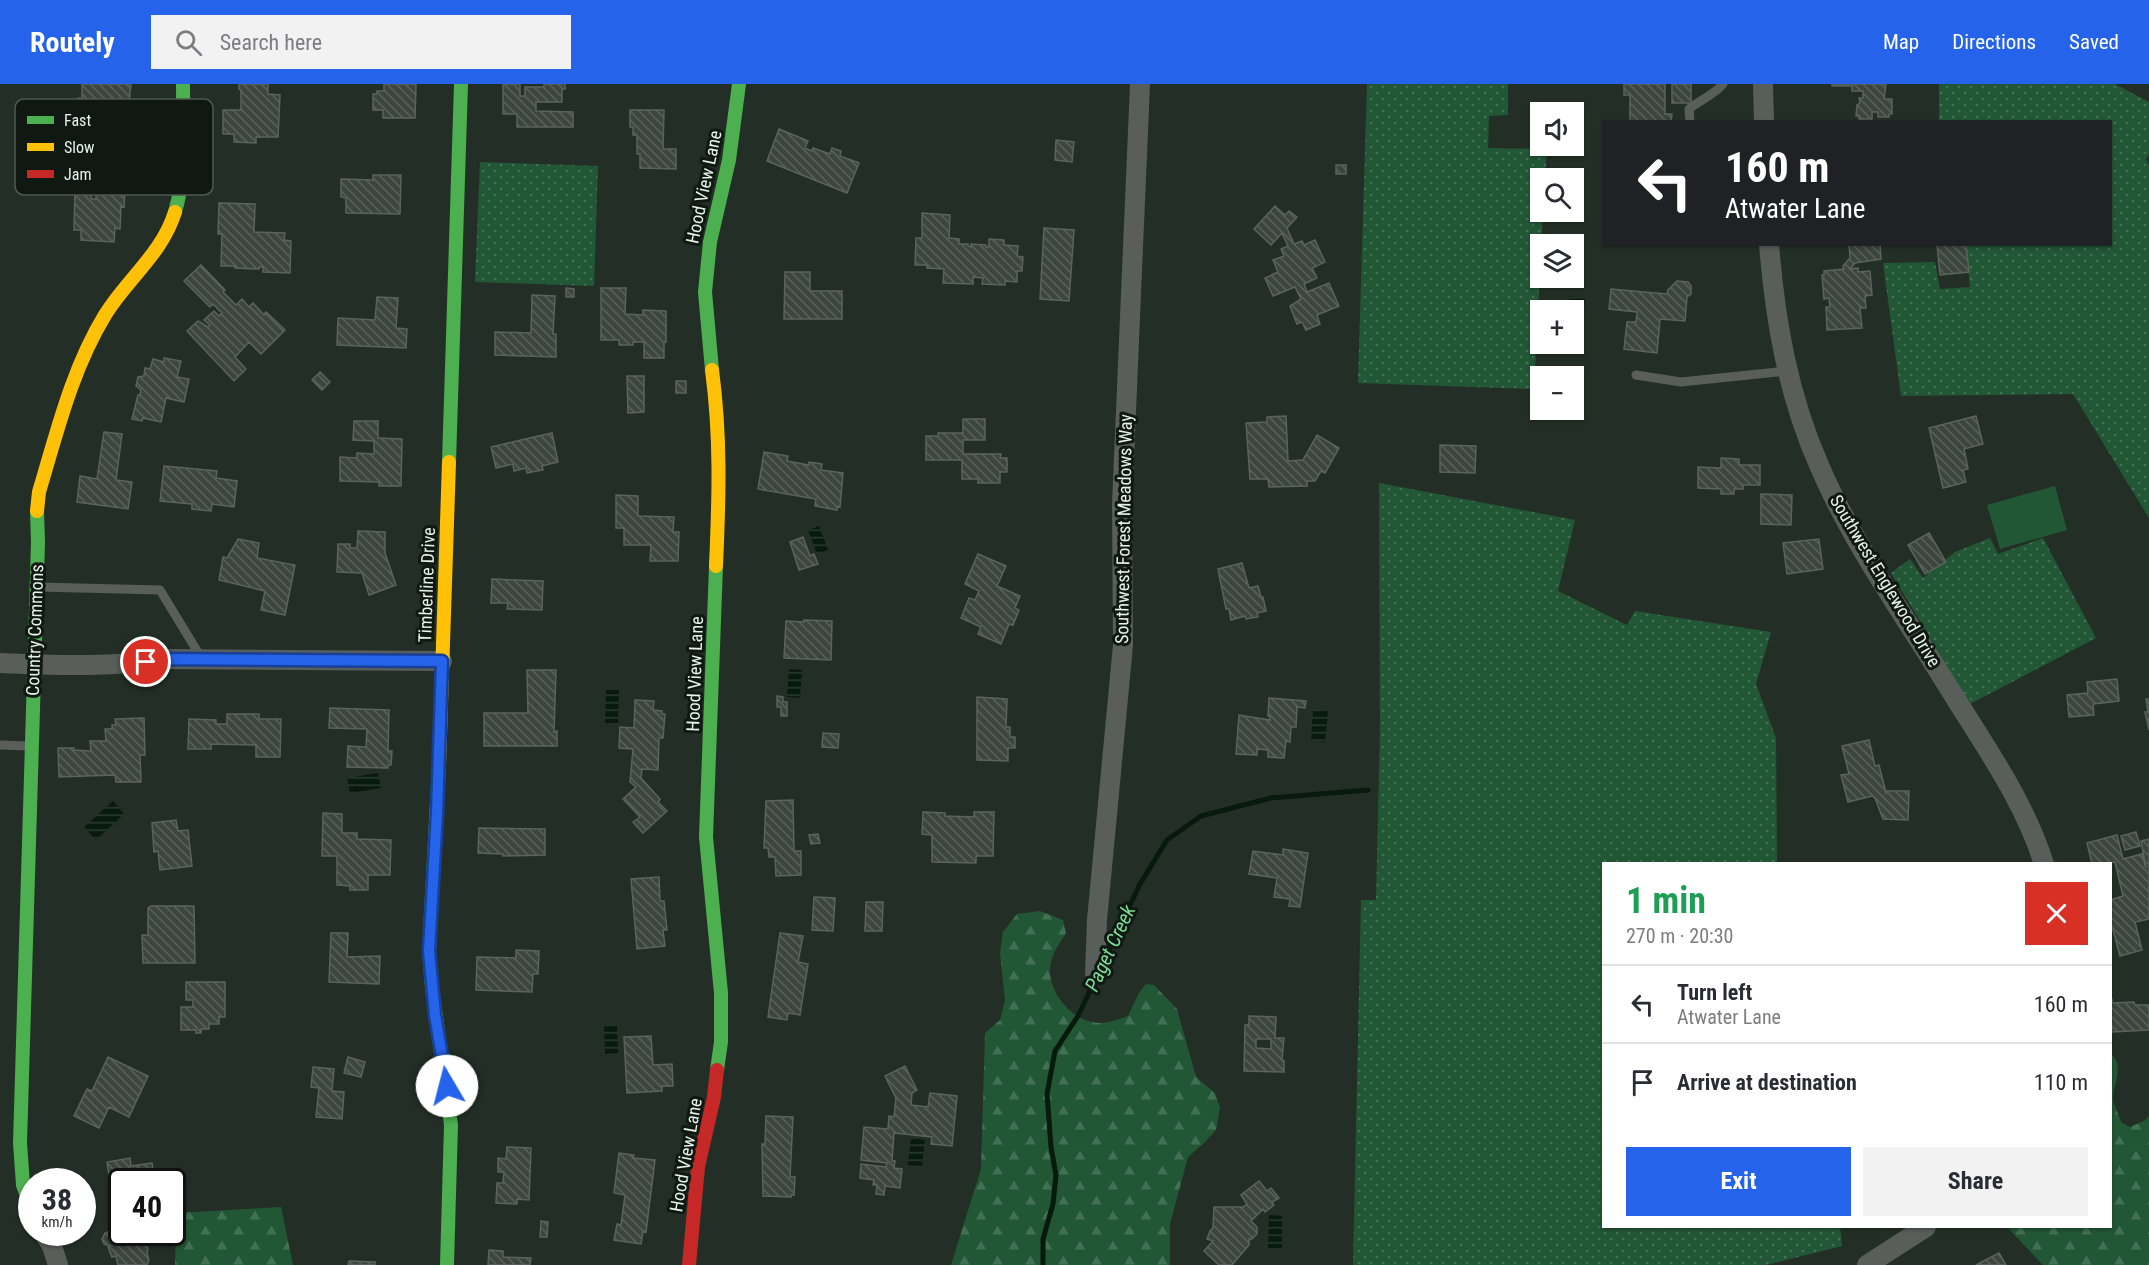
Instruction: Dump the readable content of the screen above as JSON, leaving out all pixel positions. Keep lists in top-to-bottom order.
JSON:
{
  "streets": {
    "street": [
      "Hood View Lane",
      "Southwest Forest Meadows Way",
      "Southwest Englewood Drive",
      "Timberline Drive",
      "Country Commons"
    ]
  },
  "water": ["Paget Creek"],
  "legend": ["Fast", "Slow", "Jam"],
  "page": {
    "header": "Routely",
    "search": "Search here",
    "nav": ["Map", "Directions", "Saved"],
    "map_buttons": ["+", "−"],
    "turn": ["160 m", "Atwater Lane"],
    "heading": ["1 min", "270 m · 20:30"],
    "list": [
      {
        "name": "Turn left",
        "note": "Atwater Lane",
        "value": "160 m"
      },
      {
        "name": "Arrive at destination",
        "value": "110 m"
      }
    ],
    "buttons": ["Exit", "Share"],
    "speed": "38 km/h",
    "limit": "40"
  }
}
